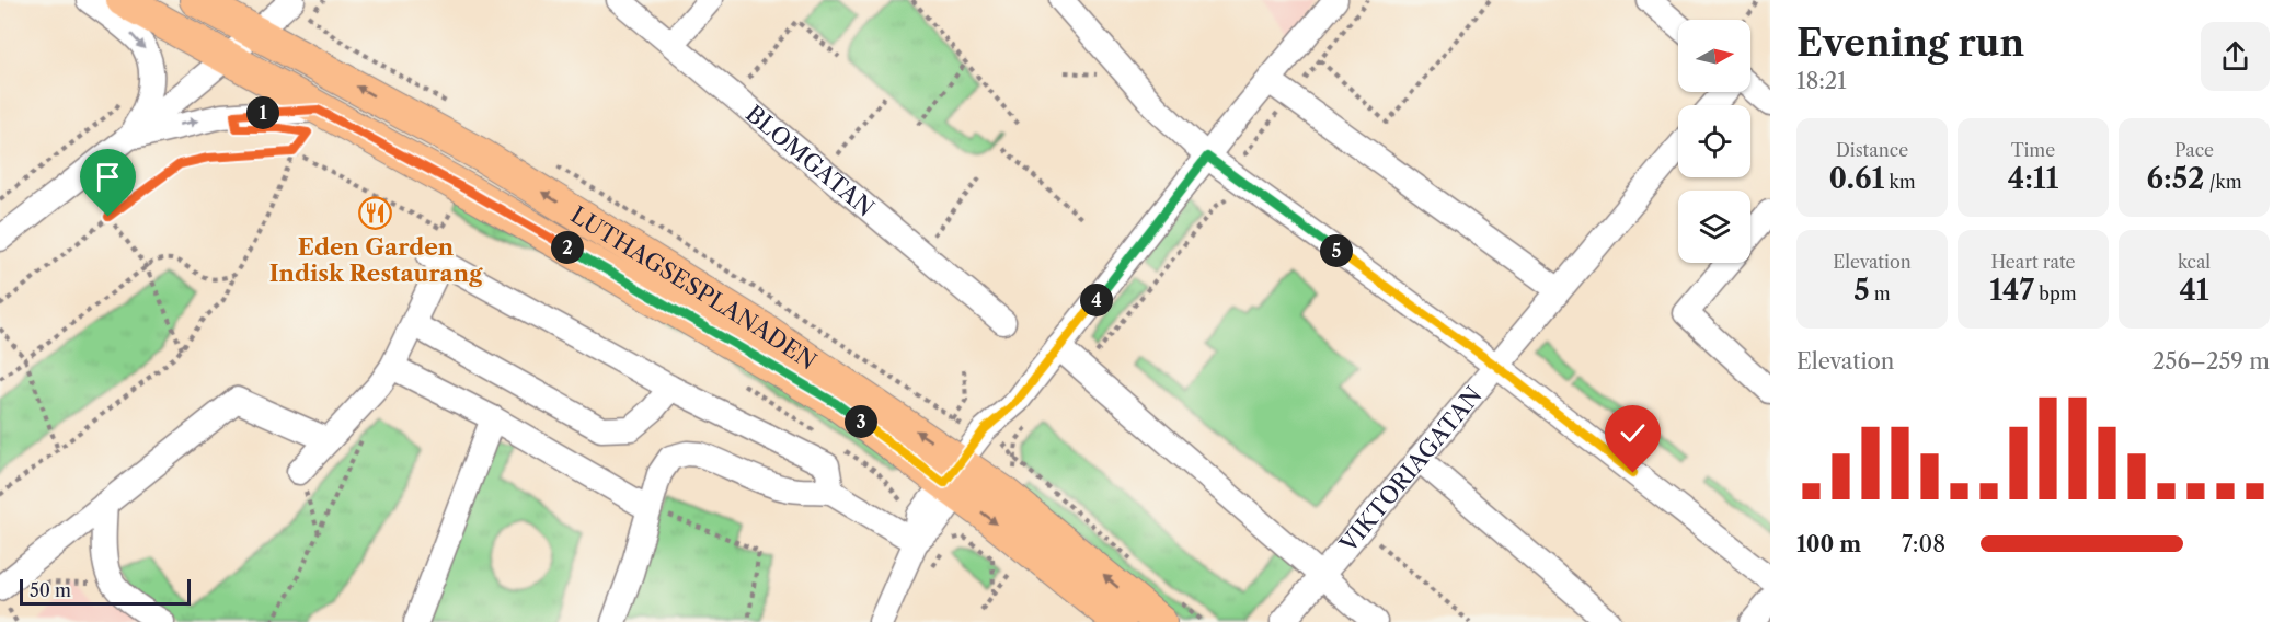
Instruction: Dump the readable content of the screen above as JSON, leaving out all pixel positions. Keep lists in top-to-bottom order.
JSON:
{
  "streets": {
    "main road": ["LUTHAGSESPLANADEN"],
    "street": ["BLOMGATAN", "VIKTORIAGATAN"]
  },
  "places": {
    "restaurant": ["Eden Garden Indisk Restaurang"]
  },
  "scale_bar": "50 m",
  "north": "right",
  "page": {
    "heading": ["Evening run", "18:21"],
    "pins": [
      "1",
      "2",
      "5",
      "4",
      "3"
    ],
    "stats": [
      ["Distance", "0.61 km"],
      ["Time", "4:11"],
      ["Pace", "6:52 /km"],
      ["Elevation", "5 m"],
      ["Heart rate", "147 bpm"],
      ["kcal", "41"]
    ],
    "chart": ["Elevation", "256–259 m"],
    "list": [
      {
        "name": "100 m",
        "note": "7:08"
      }
    ],
    "scale": "50 m"
  }
}
